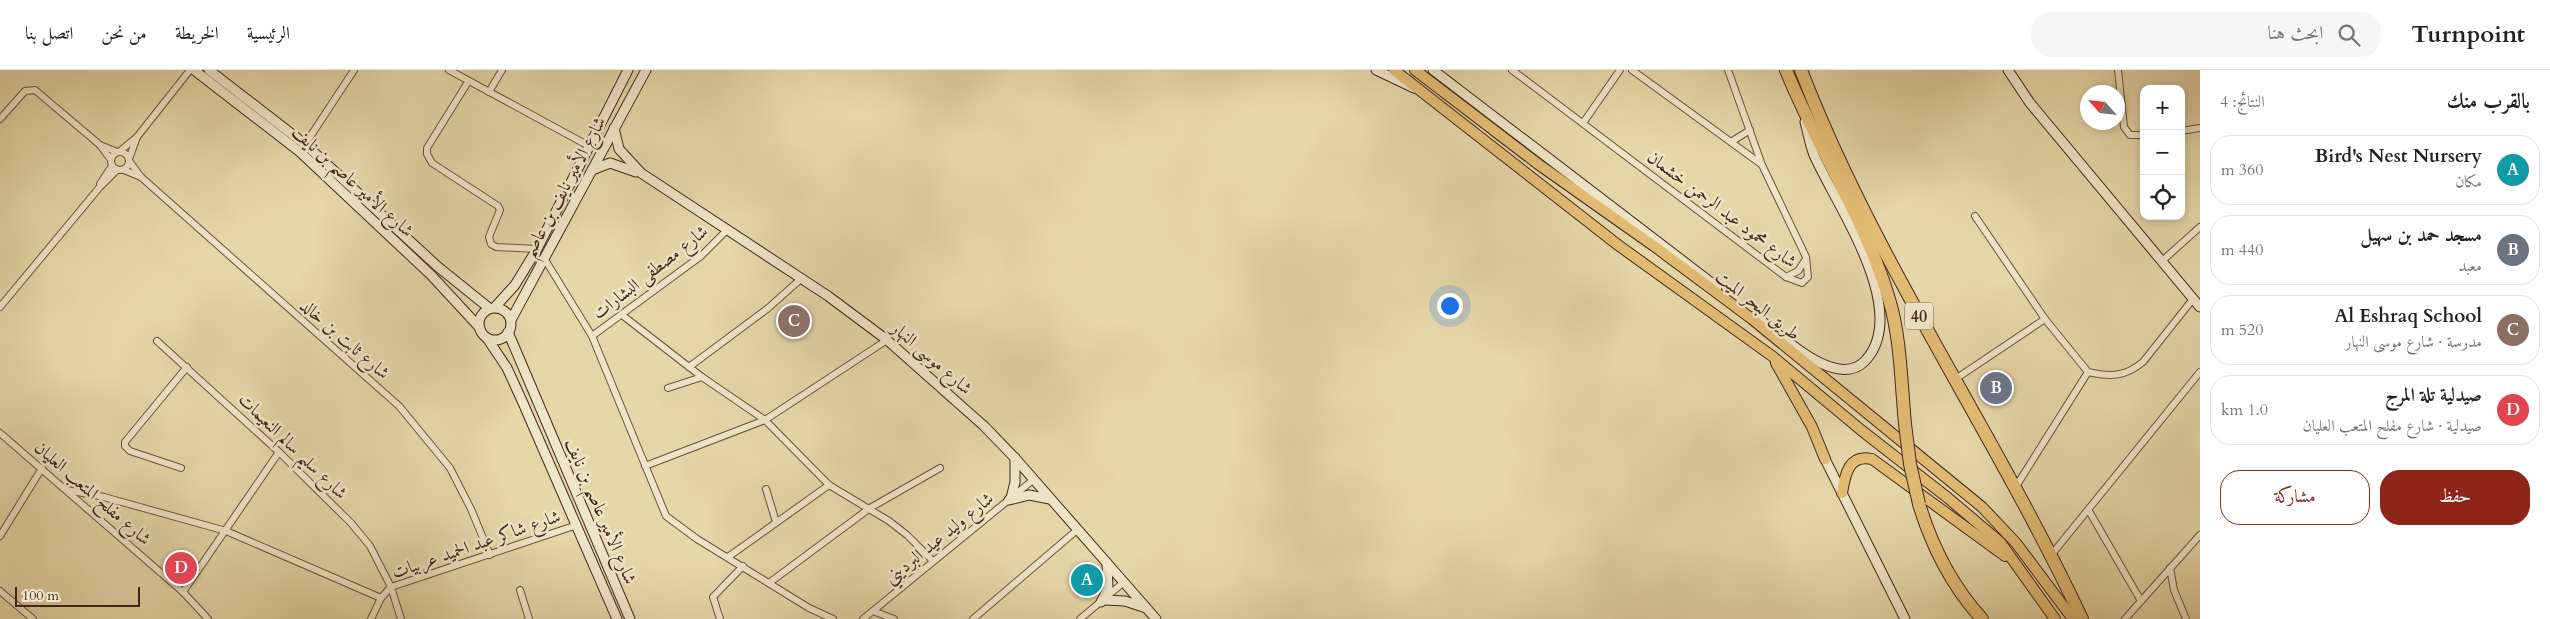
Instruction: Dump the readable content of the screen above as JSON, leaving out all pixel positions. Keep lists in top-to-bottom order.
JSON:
{
  "streets": {
    "highway": ["40"],
    "main road": ["طريق البحر الميت"],
    "street": [
      "شارع الأمير عاصم بن نايف",
      "شارع الأمير نايف بن عاصم",
      "شارع محمود عبد الرحمن خشمان",
      "شارع مصطفى البشارات",
      "شارع ثابت بن خالد",
      "شارع موسى النهار",
      "شارع سليم سالم النعيمات",
      "شارع مفلح المتعب العليان",
      "شارع وليد عيد البرديني",
      "شارع شاكر عبد الحميد عربيات"
    ]
  },
  "crossings": [
    ["شارع الأمير عاصم بن نايف", "شارع الأمير نايف بن عاصم"],
    ["شارع الأمير عاصم بن نايف", "شارع شاكر عبد الحميد عربيات"],
    ["شارع الأمير نايف بن عاصم", "شارع موسى النهار"],
    ["شارع مصطفى البشارات", "شارع موسى النهار"],
    ["شارع ثابت بن خالد", "شارع شاكر عبد الحميد عربيات"],
    ["شارع موسى النهار", "شارع وليد عيد البرديني"],
    ["شارع سليم سالم النعيمات", "شارع شاكر عبد الحميد عربيات"]
  ],
  "scale_bar": "100 m",
  "north": "top left",
  "page": {
    "header": "Turnpoint",
    "search": "ابحث هنا",
    "nav": [
      "الرئيسية",
      "الخريطة",
      "من نحن",
      "اتصل بنا"
    ],
    "heading": ["بالقرب منك", "النتائج: 4"],
    "map_buttons": ["+", "−"],
    "list": [
      {
        "mark": "A",
        "name": "Bird's Nest Nursery",
        "note": "مكان",
        "value": "360 m"
      },
      {
        "mark": "B",
        "name": "مسجد حمد بن سهيل",
        "note": "معبد",
        "value": "440 m"
      },
      {
        "mark": "C",
        "name": "Al Eshraq School",
        "note": "مدرسة · شارع موسى النهار",
        "value": "520 m"
      },
      {
        "mark": "D",
        "name": "صيدلية تلة المرج",
        "note": "صيدلية · شارع مفلح المتعب العليان",
        "value": "1.0 km"
      }
    ],
    "pins": [
      "C",
      "B",
      "D",
      "A"
    ],
    "buttons": ["حفظ", "مشاركة"],
    "scale": "100 m"
  }
}
